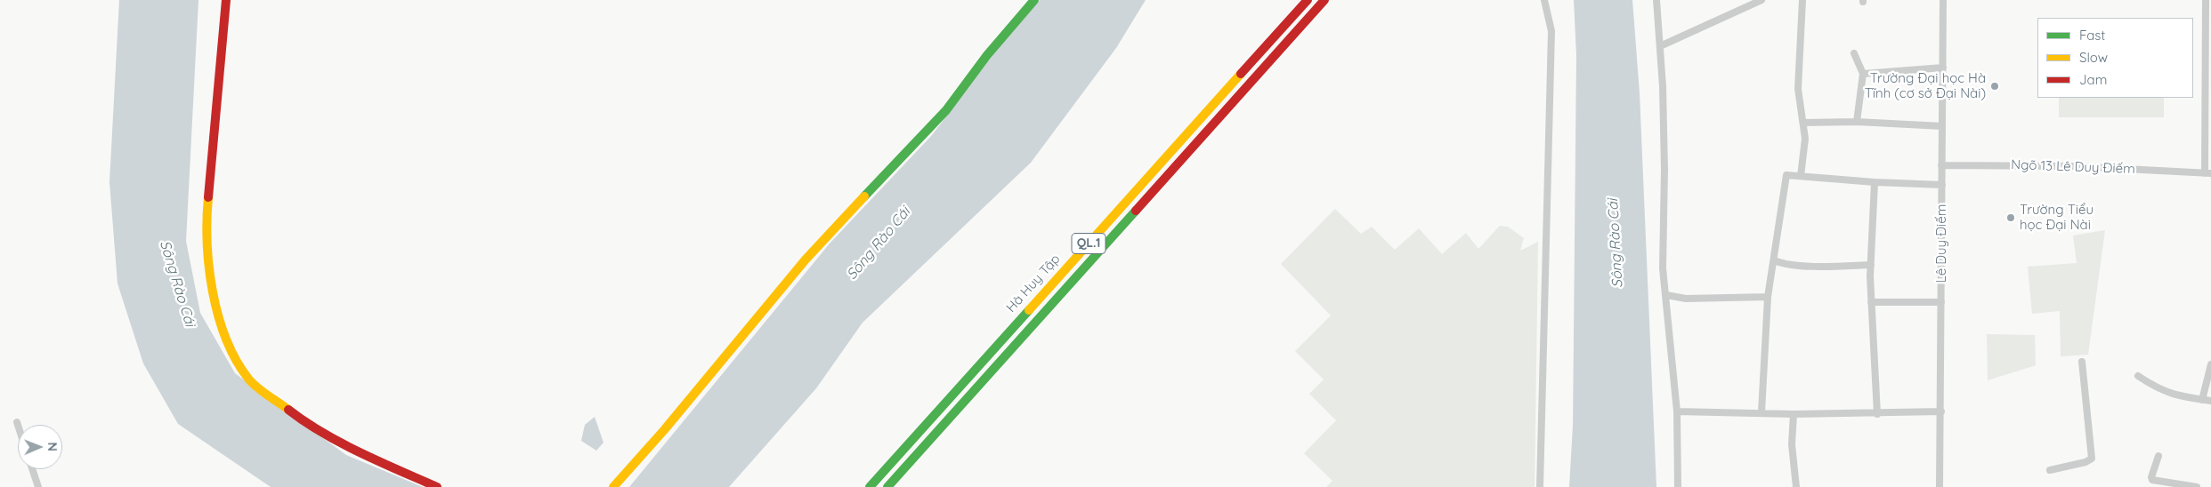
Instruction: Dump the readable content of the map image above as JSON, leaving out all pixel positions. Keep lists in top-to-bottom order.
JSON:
{
  "streets": {
    "main road": ["QL.1", "Hà Huy Tập"],
    "street": ["Ngõ 13 Lê Duy Điếm", "Lê Duy Điếm"]
  },
  "crossings": [
    ["Ngõ 13 Lê Duy Điếm", "Lê Duy Điếm"]
  ],
  "water": ["Sông Rào Cái"],
  "places": ["Trường Đại học Hà Tĩnh (cơ sở Đại Nài)", "Trường Tiểu học Đại Nài"],
  "legend": ["Fast", "Slow", "Jam"],
  "north": "right"
}
